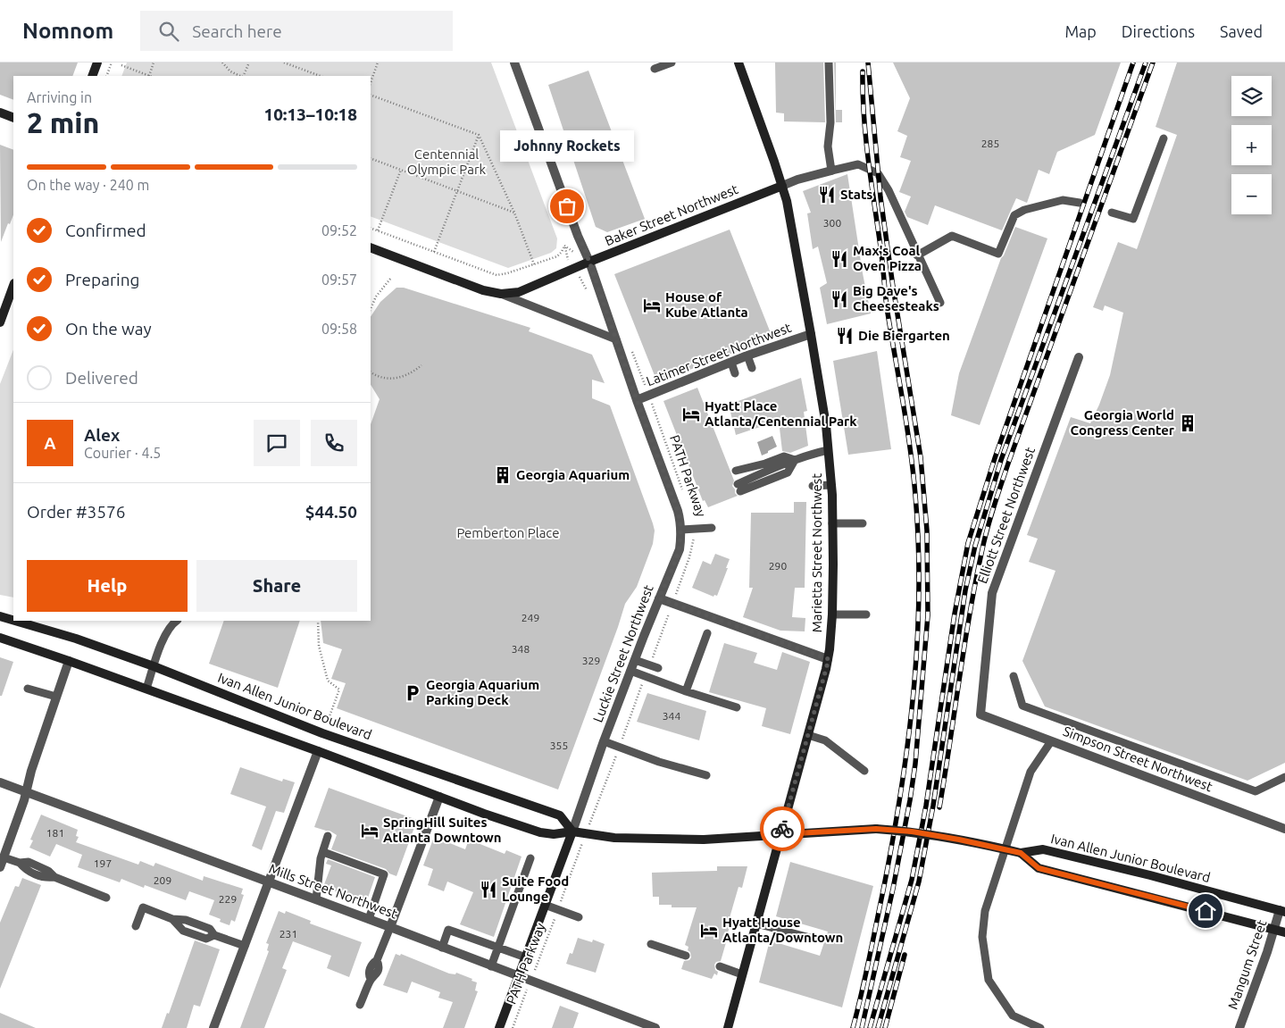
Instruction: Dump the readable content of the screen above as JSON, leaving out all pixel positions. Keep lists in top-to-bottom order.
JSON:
{
  "streets": {
    "main road": [
      "Baker Street Northwest",
      "Marietta Street Northwest",
      "Luckie Street Northwest",
      "Ivan Allen Junior Boulevard"
    ],
    "street": [
      "Latimer Street Northwest",
      "Elliott Street Northwest",
      "Simpson Street Northwest",
      "Mills Street Northwest",
      "Mangum Street"
    ],
    "path": ["PATH Parkway"]
  },
  "crossings": [
    ["Baker Street Northwest", "Marietta Street Northwest"],
    ["Baker Street Northwest", "Luckie Street Northwest"],
    ["Latimer Street Northwest", "PATH Parkway"],
    ["Latimer Street Northwest", "Marietta Street Northwest"],
    ["Latimer Street Northwest", "Luckie Street Northwest"],
    ["PATH Parkway", "Mills Street Northwest"],
    ["Elliott Street Northwest", "Simpson Street Northwest"],
    ["Marietta Street Northwest", "Ivan Allen Junior Boulevard"],
    ["Luckie Street Northwest", "Ivan Allen Junior Boulevard"],
    ["Luckie Street Northwest", "Mills Street Northwest"],
    ["Ivan Allen Junior Boulevard", "Mangum Street"]
  ],
  "parks": ["Centennial Olympic Park", "Pemberton Place"],
  "places": {
    "restaurant": [
      "Stats",
      "Max's Coal Oven Pizza",
      "Big Dave's Cheesesteaks",
      "Die Biergarten",
      "Suite Food Lounge"
    ],
    "other": ["Johnny Rockets"],
    "hotel": [
      "House of Kube Atlanta",
      "Hyatt Place Atlanta/Centennial Park",
      "SpringHill Suites Atlanta Downtown",
      "Hyatt House Atlanta/Downtown"
    ],
    "building": ["Georgia World Congress Center", "Georgia Aquarium"],
    "parking": ["Georgia Aquarium Parking Deck"]
  },
  "house_numbers": [
    "285",
    "300",
    "290",
    "249",
    "348",
    "329",
    "344",
    "355",
    "181",
    "197",
    "209",
    "229",
    "231"
  ],
  "page": {
    "header": "Nomnom",
    "search": "Search here",
    "nav": ["Map", "Directions", "Saved"],
    "map_buttons": ["+", "−"],
    "heading": ["2 min", "Arriving in", "10:13–10:18"],
    "panel": [
      "Alex",
      "Courier · 4.5",
      "Order #3576",
      "$44.50"
    ],
    "bubble": "Johnny Rockets",
    "bar": "On the way · 240 m",
    "list": [
      ["Confirmed", "09:52"],
      ["Preparing", "09:57"],
      ["On the way", "09:58"],
      "Delivered"
    ],
    "round": "A",
    "buttons": ["Help", "Share"]
  }
}
